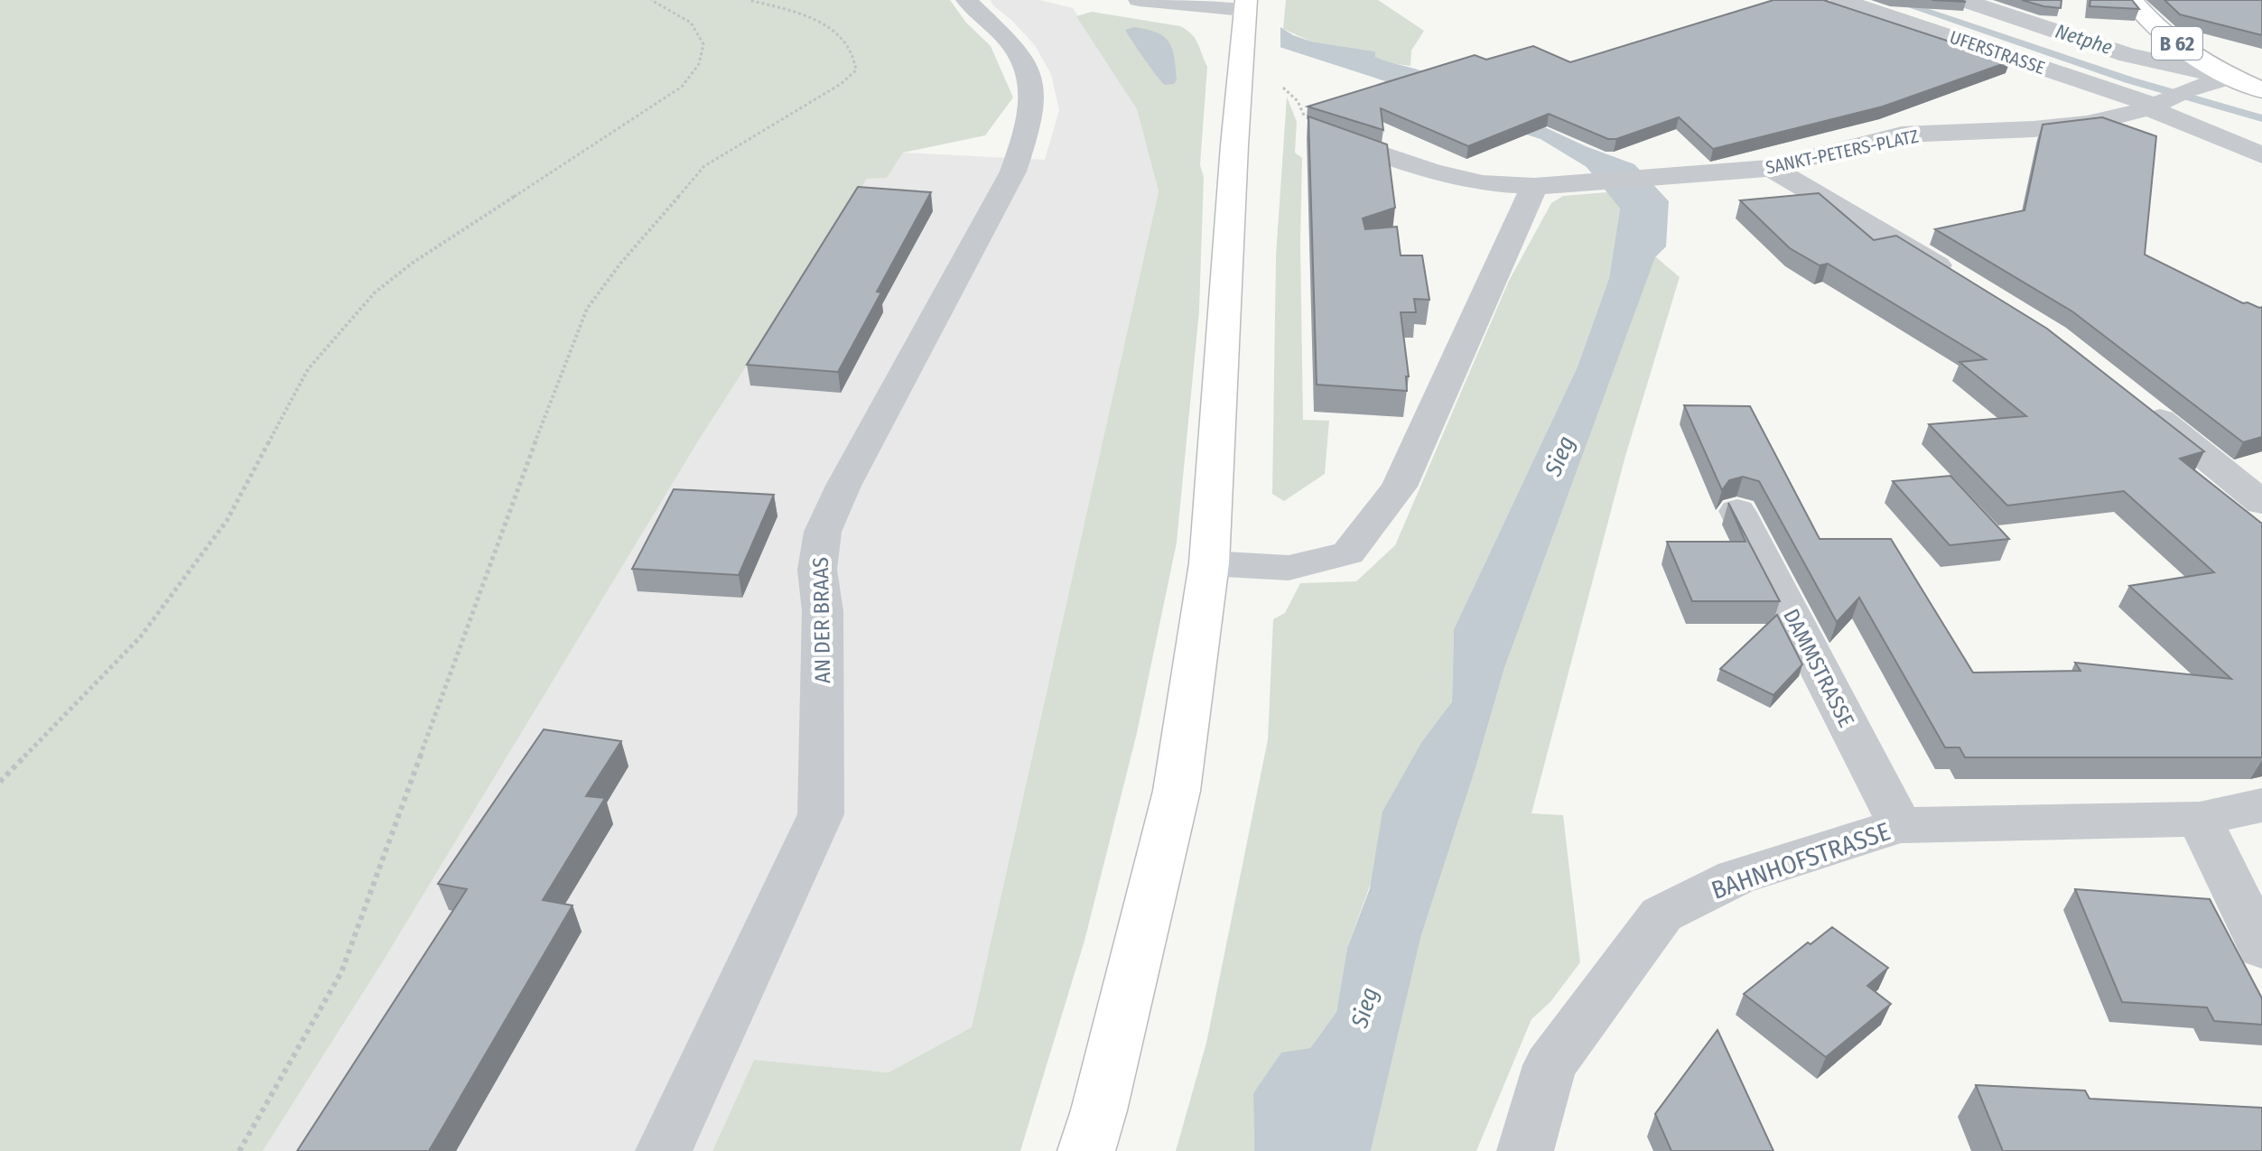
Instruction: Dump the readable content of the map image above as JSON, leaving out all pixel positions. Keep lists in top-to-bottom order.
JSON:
{
  "streets": {
    "main road": ["B 62"],
    "street": [
      "UFERSTRASSE",
      "SANKT-PETERS-PLATZ",
      "AN DER BRAAS",
      "DAMMSTRASSE",
      "BAHNHOFSTRASSE"
    ]
  },
  "crossings": [
    ["B 62", "SANKT-PETERS-PLATZ"],
    ["UFERSTRASSE", "SANKT-PETERS-PLATZ"],
    ["DAMMSTRASSE", "BAHNHOFSTRASSE"]
  ],
  "water": ["Netphe", "Sieg"]
}
